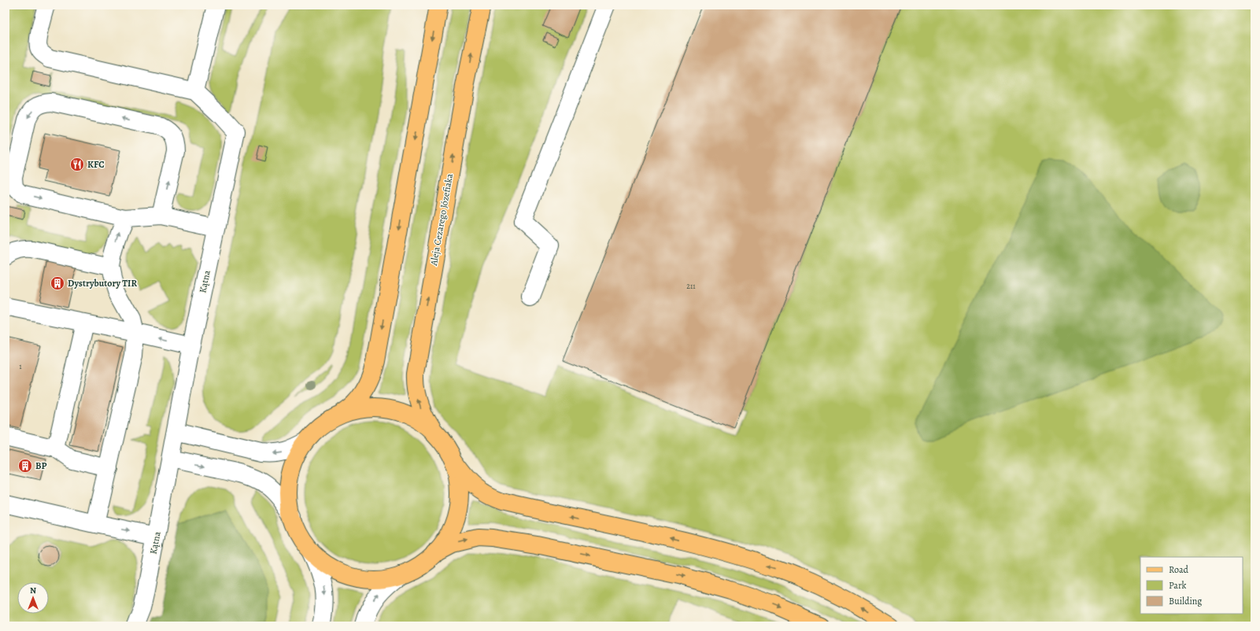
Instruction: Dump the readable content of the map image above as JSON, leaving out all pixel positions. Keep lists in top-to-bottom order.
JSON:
{
  "streets": {
    "main road": ["Aleja Cezarego Józefiaka"],
    "street": ["Kątna"]
  },
  "places": {
    "restaurant": ["KFC"],
    "building": ["Dystrybutory TIR", "BP"]
  },
  "house_numbers": ["211", "1"],
  "legend": ["Road", "Park", "Building"],
  "north": "top"
}
